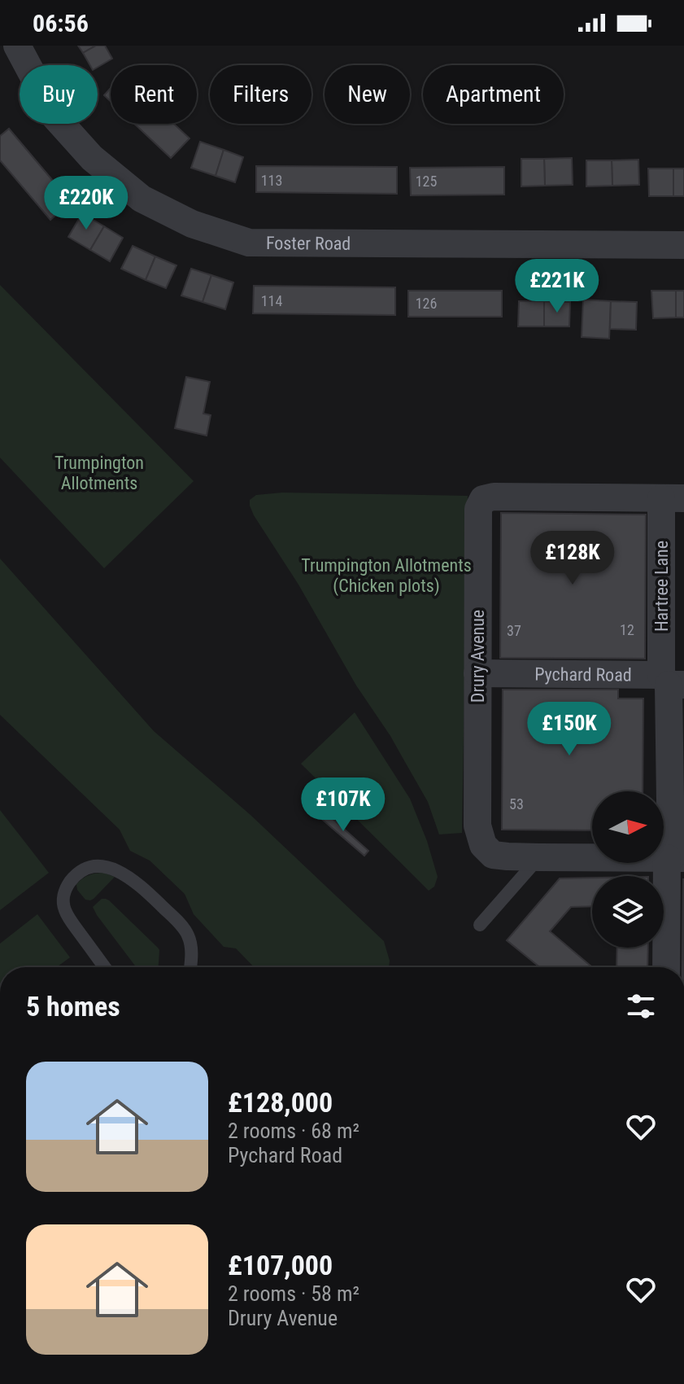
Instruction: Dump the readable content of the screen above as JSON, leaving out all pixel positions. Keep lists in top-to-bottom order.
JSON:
{
  "streets": {
    "street": [
      "Foster Road",
      "Hartree Lane",
      "Drury Avenue",
      "Pychard Road"
    ]
  },
  "crossings": [
    ["Hartree Lane", "Drury Avenue"],
    ["Hartree Lane", "Pychard Road"],
    ["Drury Avenue", "Pychard Road"]
  ],
  "parks": ["Trumpington Allotments", "Trumpington Allotments (Chicken plots)"],
  "house_numbers": [
    "113",
    "125",
    "114",
    "126",
    "12",
    "37",
    "53"
  ],
  "north": "right",
  "page": {
    "status": "06:56",
    "chip": [
      "Buy",
      "Rent",
      "Filters",
      "New",
      "Apartment"
    ],
    "price": [
      "£220K",
      "£221K",
      "£128K",
      "£150K",
      "£107K"
    ],
    "heading": "5 homes",
    "list": [
      {
        "name": "£128,000",
        "note": "2 rooms · 68 m² · Pychard Road"
      },
      {
        "name": "£107,000",
        "note": "2 rooms · 58 m² · Drury Avenue"
      }
    ]
  }
}
